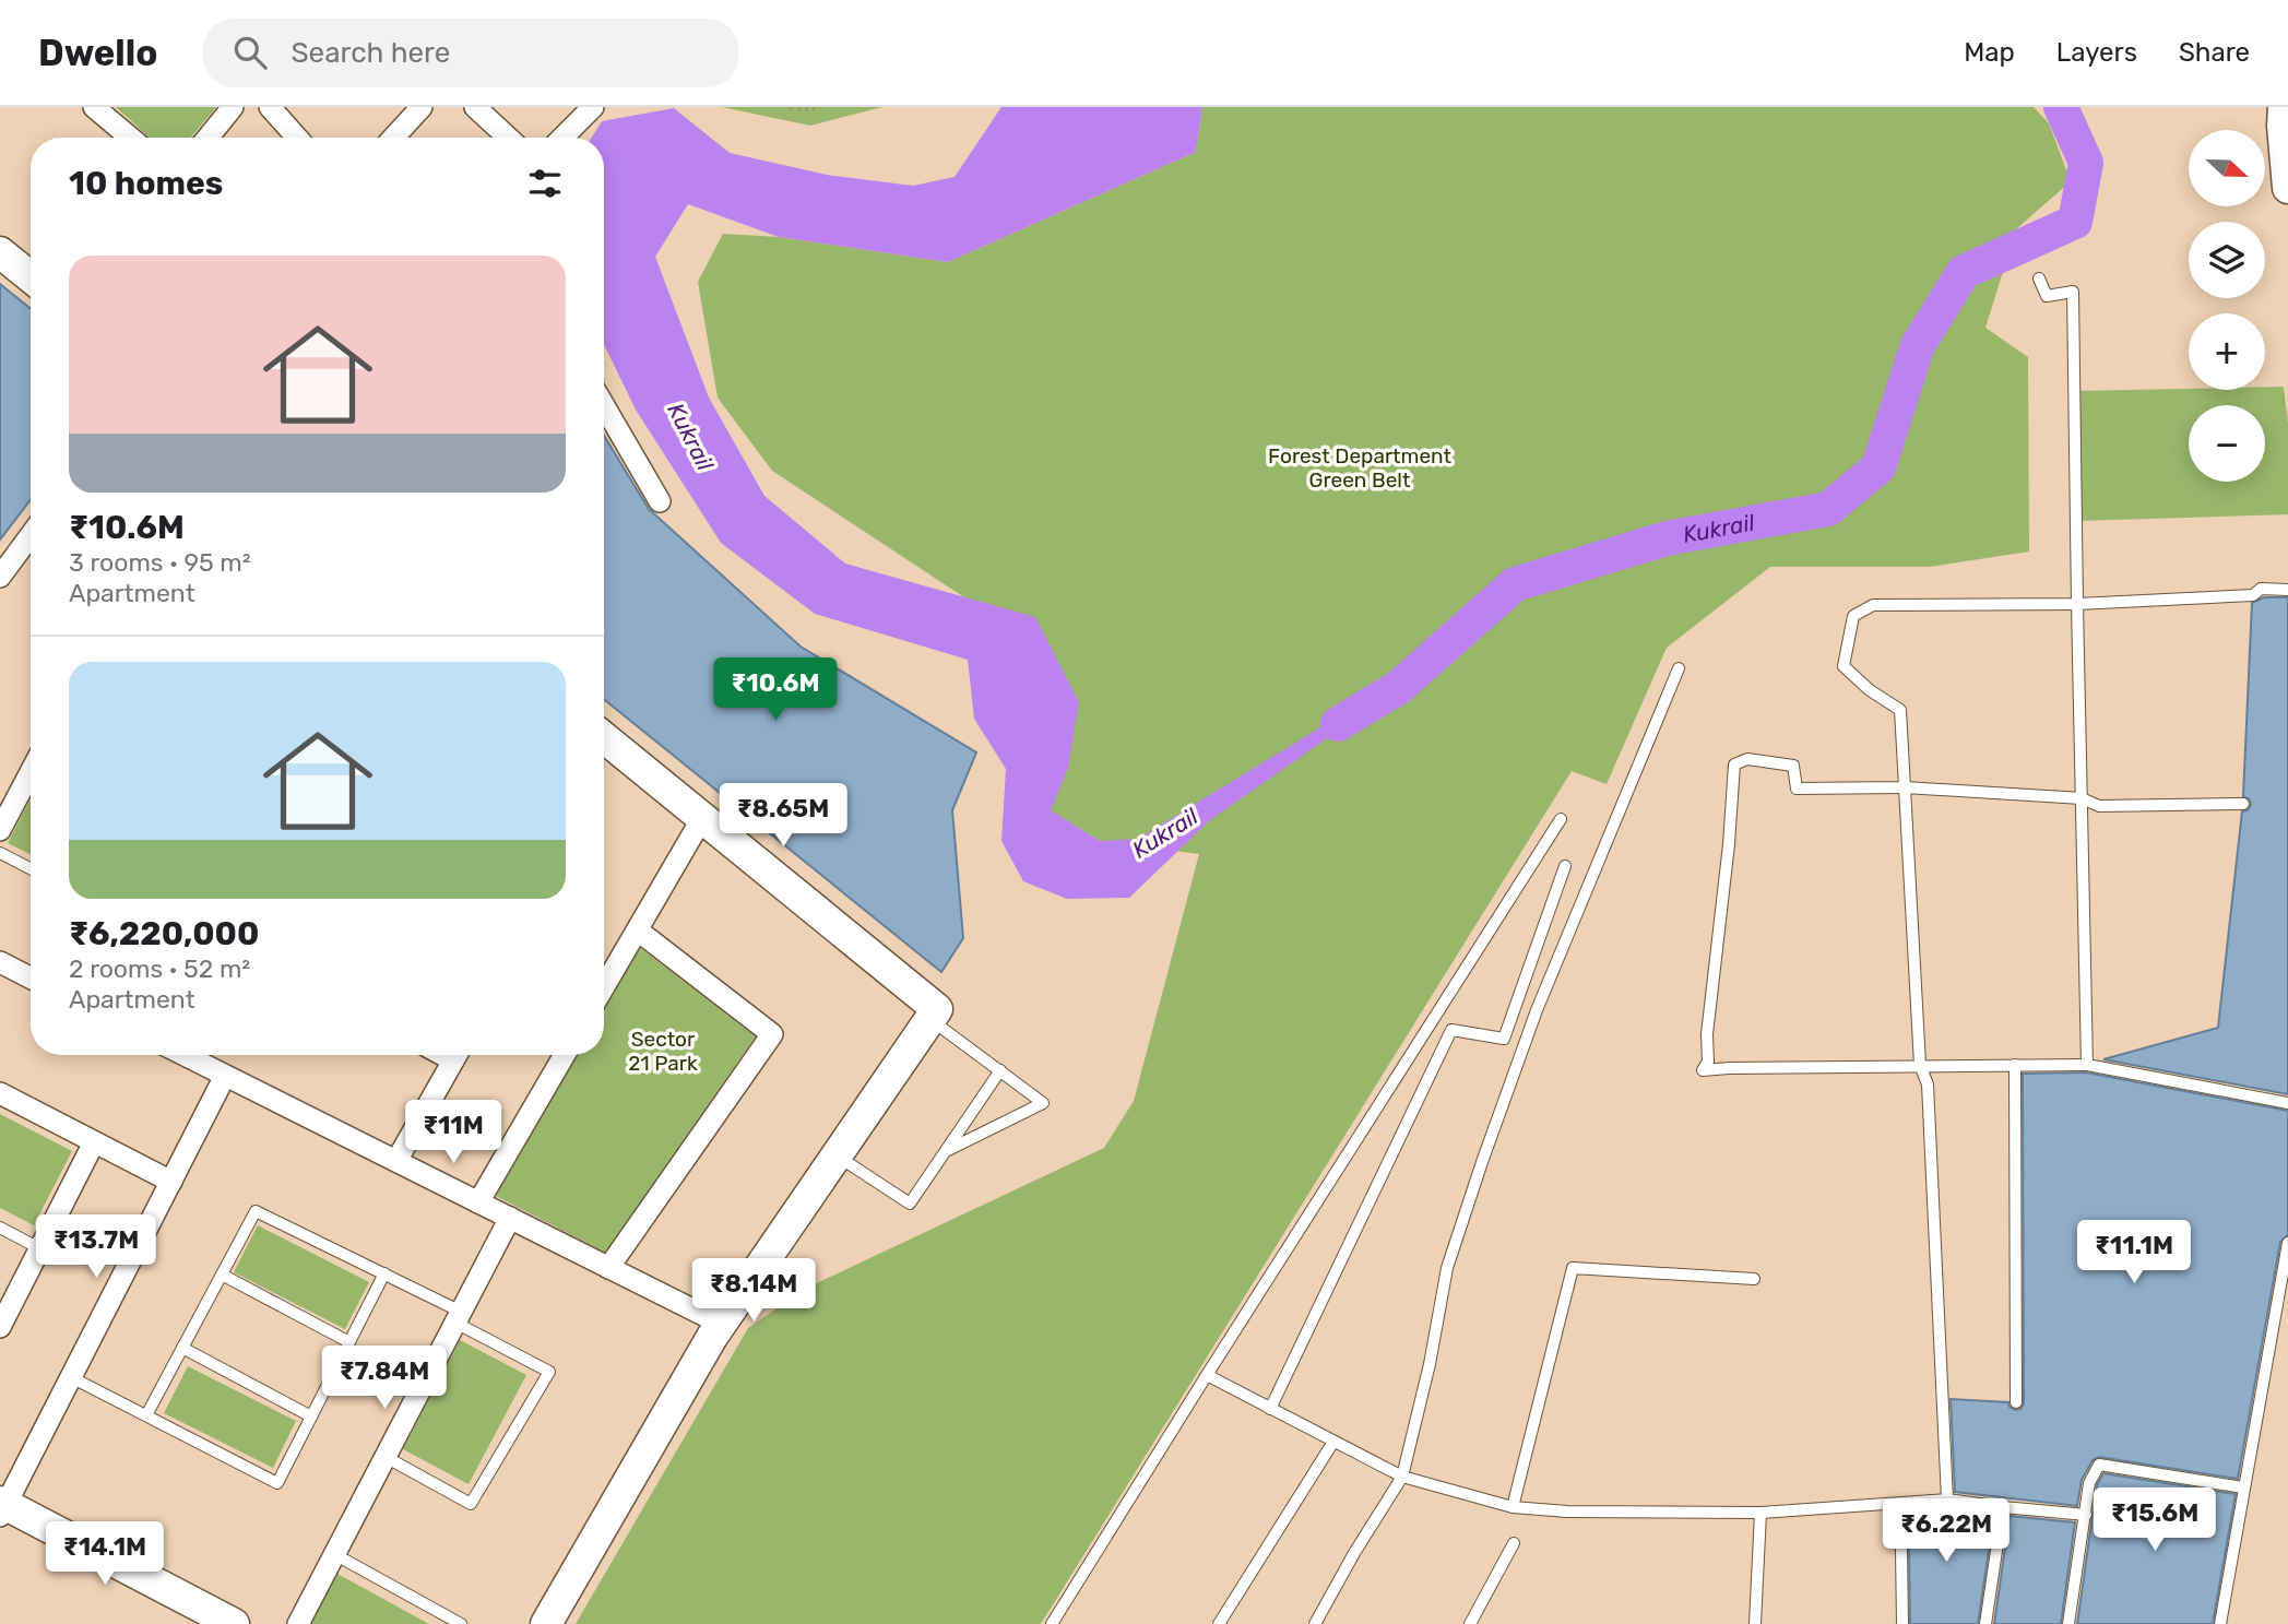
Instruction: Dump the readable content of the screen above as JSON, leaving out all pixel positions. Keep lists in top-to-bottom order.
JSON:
{
  "water": ["Kukrail"],
  "parks": ["Forest Department Green Belt", "Sector 21 Park"],
  "north": "right",
  "page": {
    "header": "Dwello",
    "search": "Search here",
    "nav": ["Map", "Layers", "Share"],
    "map_buttons": ["+", "−"],
    "heading": "10 homes",
    "list": [
      {
        "name": "₹10.6M",
        "note": "3 rooms · 95 m² · Apartment"
      },
      {
        "name": "₹6,220,000",
        "note": "2 rooms · 52 m² · Apartment"
      }
    ],
    "price": [
      "₹10.6M",
      "₹8.65M",
      "₹11M",
      "₹13.7M",
      "₹11.1M",
      "₹8.14M",
      "₹7.84M",
      "₹15.6M",
      "₹6.22M",
      "₹14.1M"
    ]
  }
}
